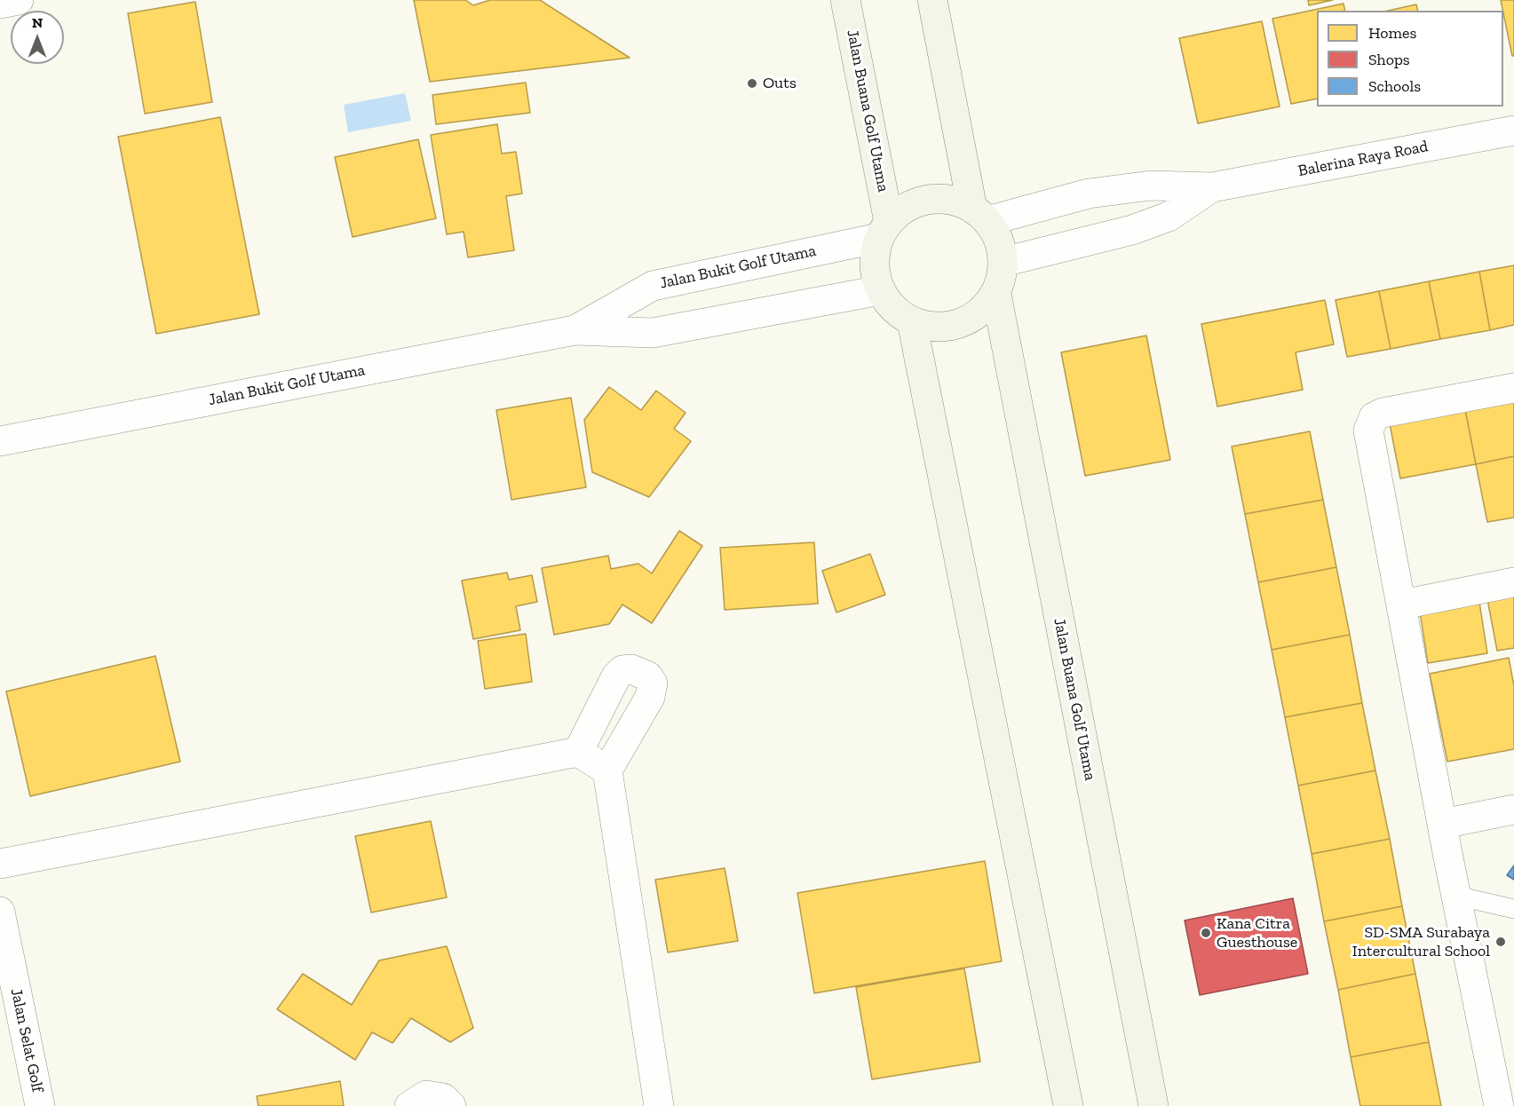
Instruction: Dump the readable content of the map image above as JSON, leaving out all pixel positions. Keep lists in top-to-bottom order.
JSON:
{
  "streets": {
    "main road": ["Jalan Buana Golf Utama"],
    "street": ["Balerina Raya Road", "Jalan Bukit Golf Utama", "Jalan Selat Golf"]
  },
  "crossings": [
    ["Jalan Buana Golf Utama", "Balerina Raya Road"],
    ["Jalan Buana Golf Utama", "Jalan Bukit Golf Utama"],
    ["Balerina Raya Road", "Jalan Bukit Golf Utama"]
  ],
  "places": ["Outs", "Kana Citra Guesthouse", "SD-SMA Surabaya Intercultural School"],
  "legend": ["Homes", "Shops", "Schools"],
  "north": "top"
}
